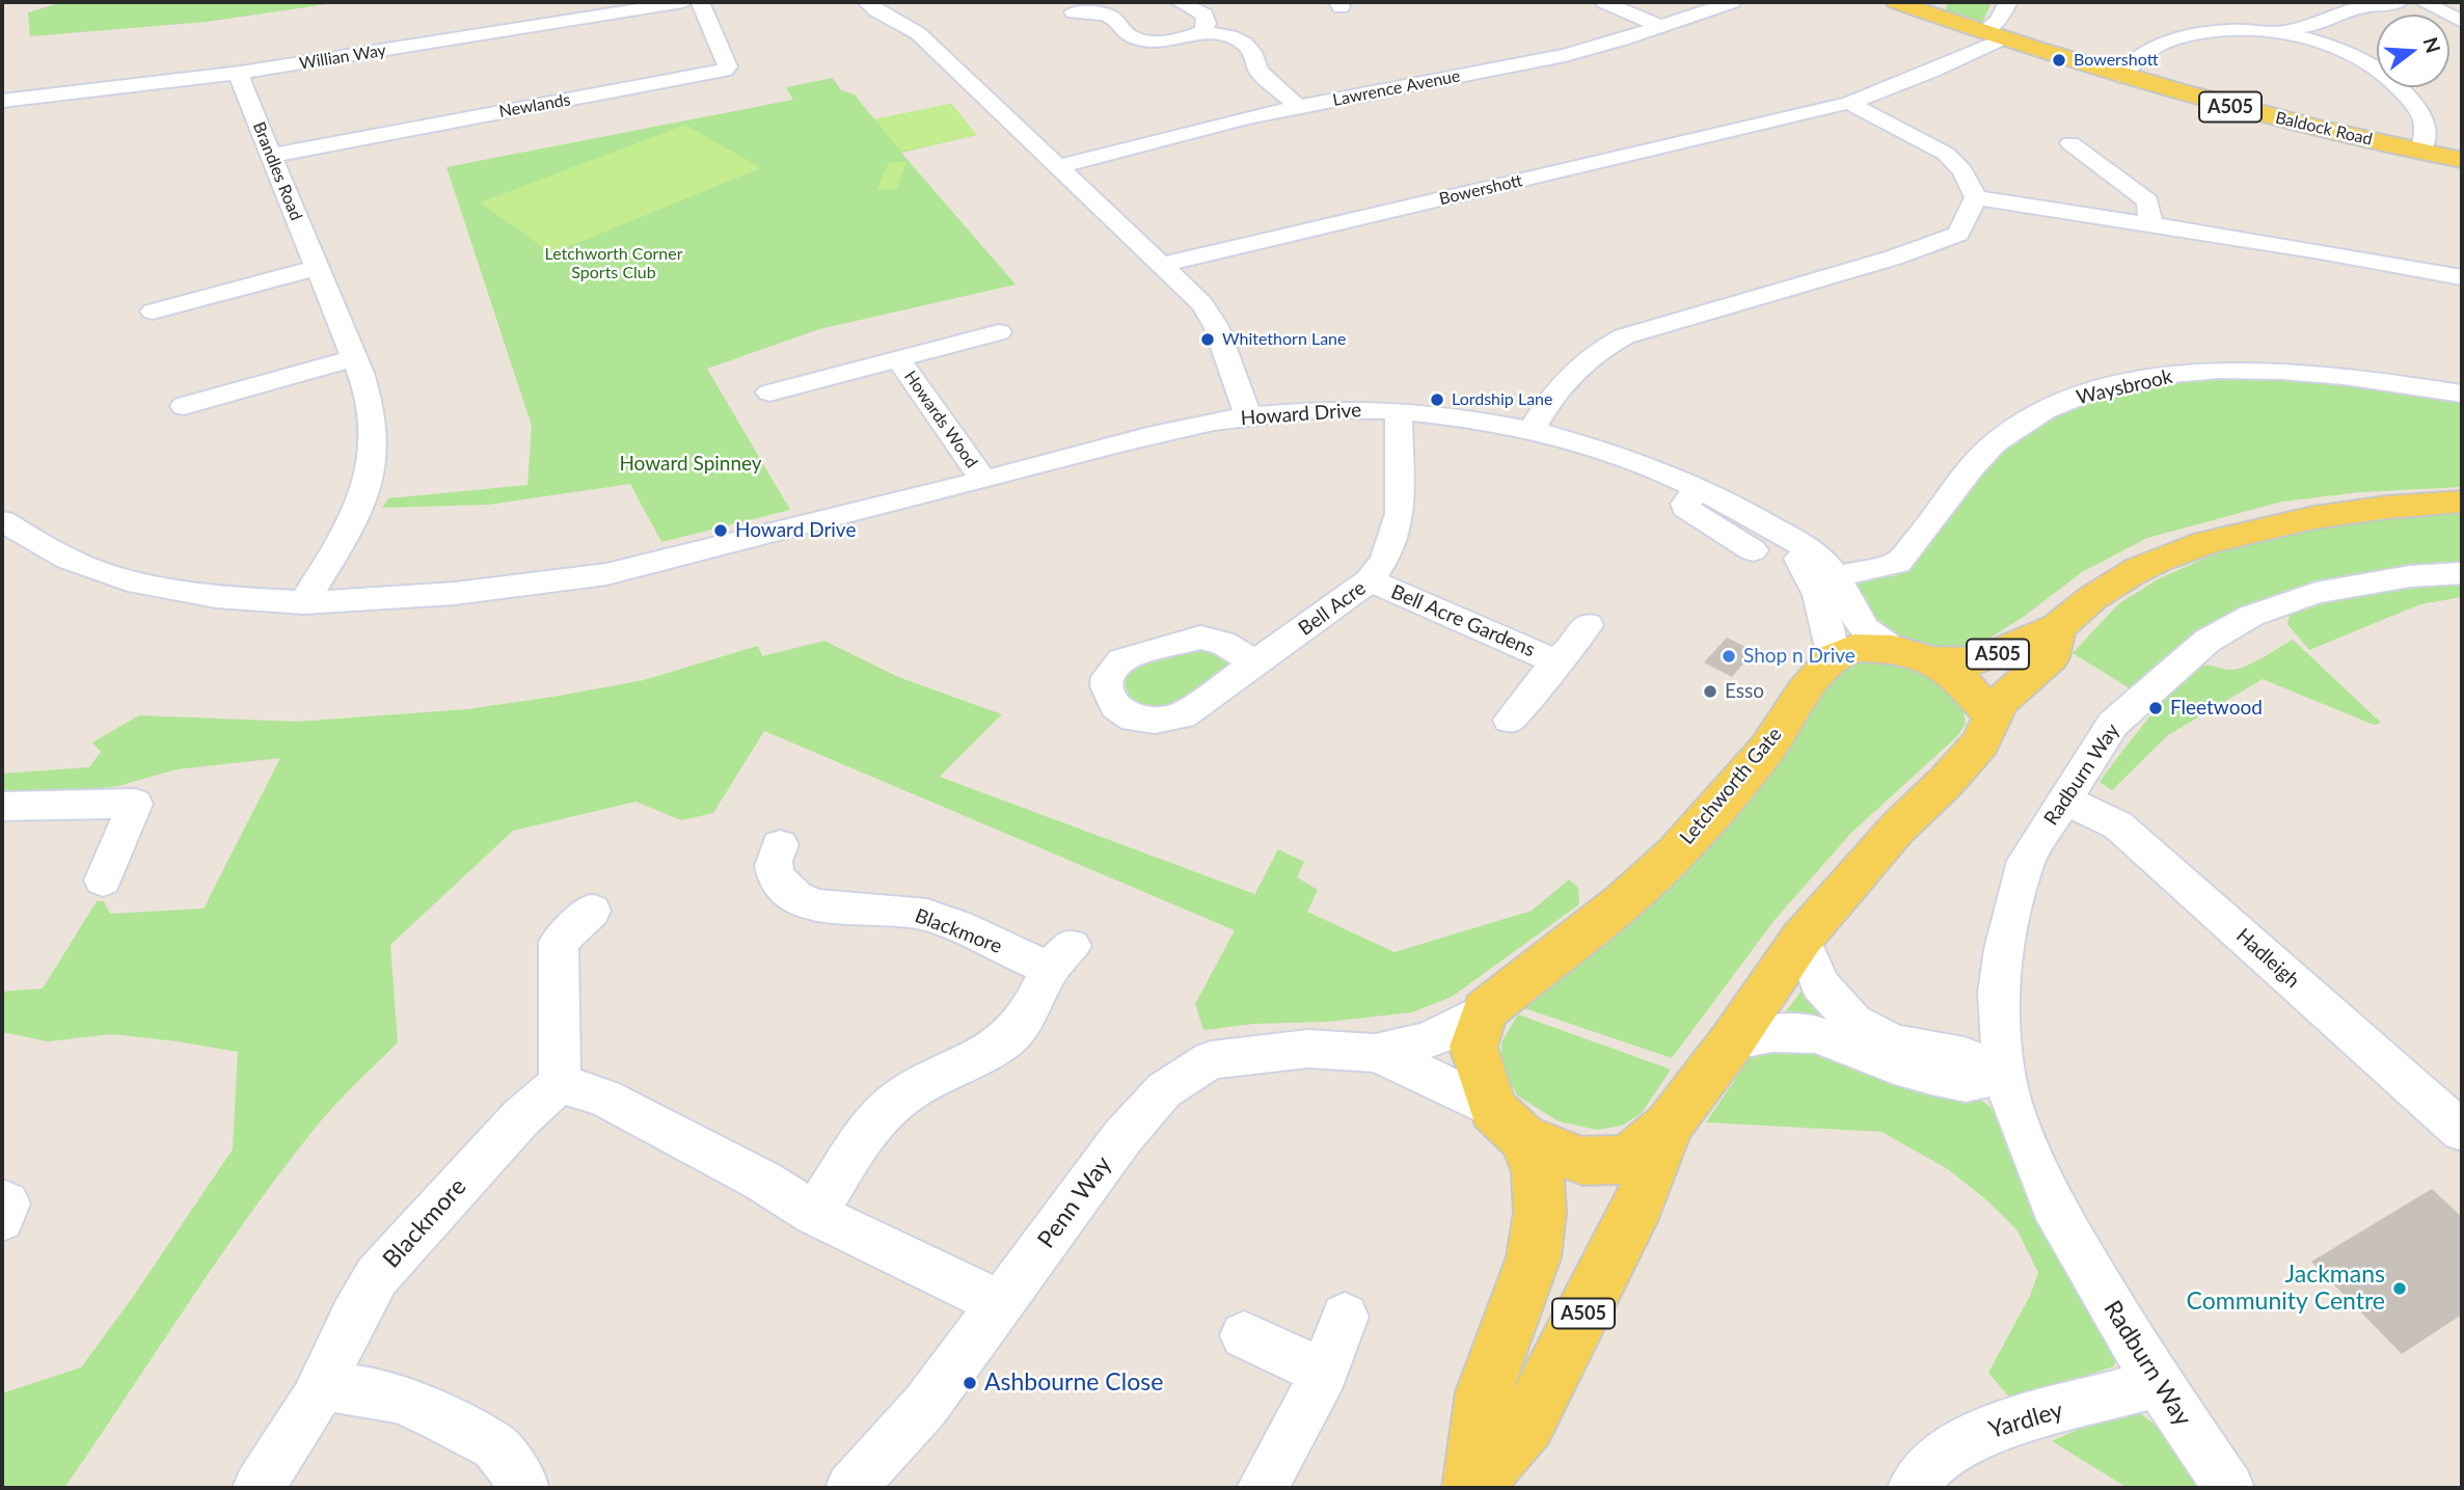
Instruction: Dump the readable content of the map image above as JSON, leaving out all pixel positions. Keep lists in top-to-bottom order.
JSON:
{
  "streets": {
    "main road": ["A505", "Baldock Road", "Letchworth Gate"],
    "street": [
      "Willian Way",
      "Lawrence Avenue",
      "Newlands",
      "Brandles Road",
      "Bowershott",
      "Waysbrook",
      "Howard Drive",
      "Howards Wood",
      "Bell Acre",
      "Bell Acre Gardens",
      "Radburn Way",
      "Blackmore",
      "Hadleigh",
      "Penn Way",
      "Yardley"
    ]
  },
  "crossings": [
    ["Willian Way", "Brandles Road"],
    ["Newlands", "Brandles Road"],
    ["A505", "Penn Way"],
    ["Baldock Road", "Bowershott"],
    ["Brandles Road", "Howard Drive"],
    ["Waysbrook", "Howard Drive"],
    ["Howard Drive", "Howards Wood"],
    ["Howard Drive", "Bell Acre"],
    ["Howard Drive", "Letchworth Gate"],
    ["Bell Acre", "Bell Acre Gardens"],
    ["Radburn Way", "Hadleigh"],
    ["Radburn Way", "Yardley"],
    ["Letchworth Gate", "Penn Way"]
  ],
  "parks": ["Letchworth Corner Sports Club", "Howard Spinney"],
  "places": [
    "Bowershott",
    "Whitethorn Lane",
    "Lordship Lane",
    "Howard Drive",
    "Shop n Drive",
    "Esso",
    "Fleetwood",
    "Jackmans Community Centre",
    "Ashbourne Close"
  ],
  "north": "right"
}
